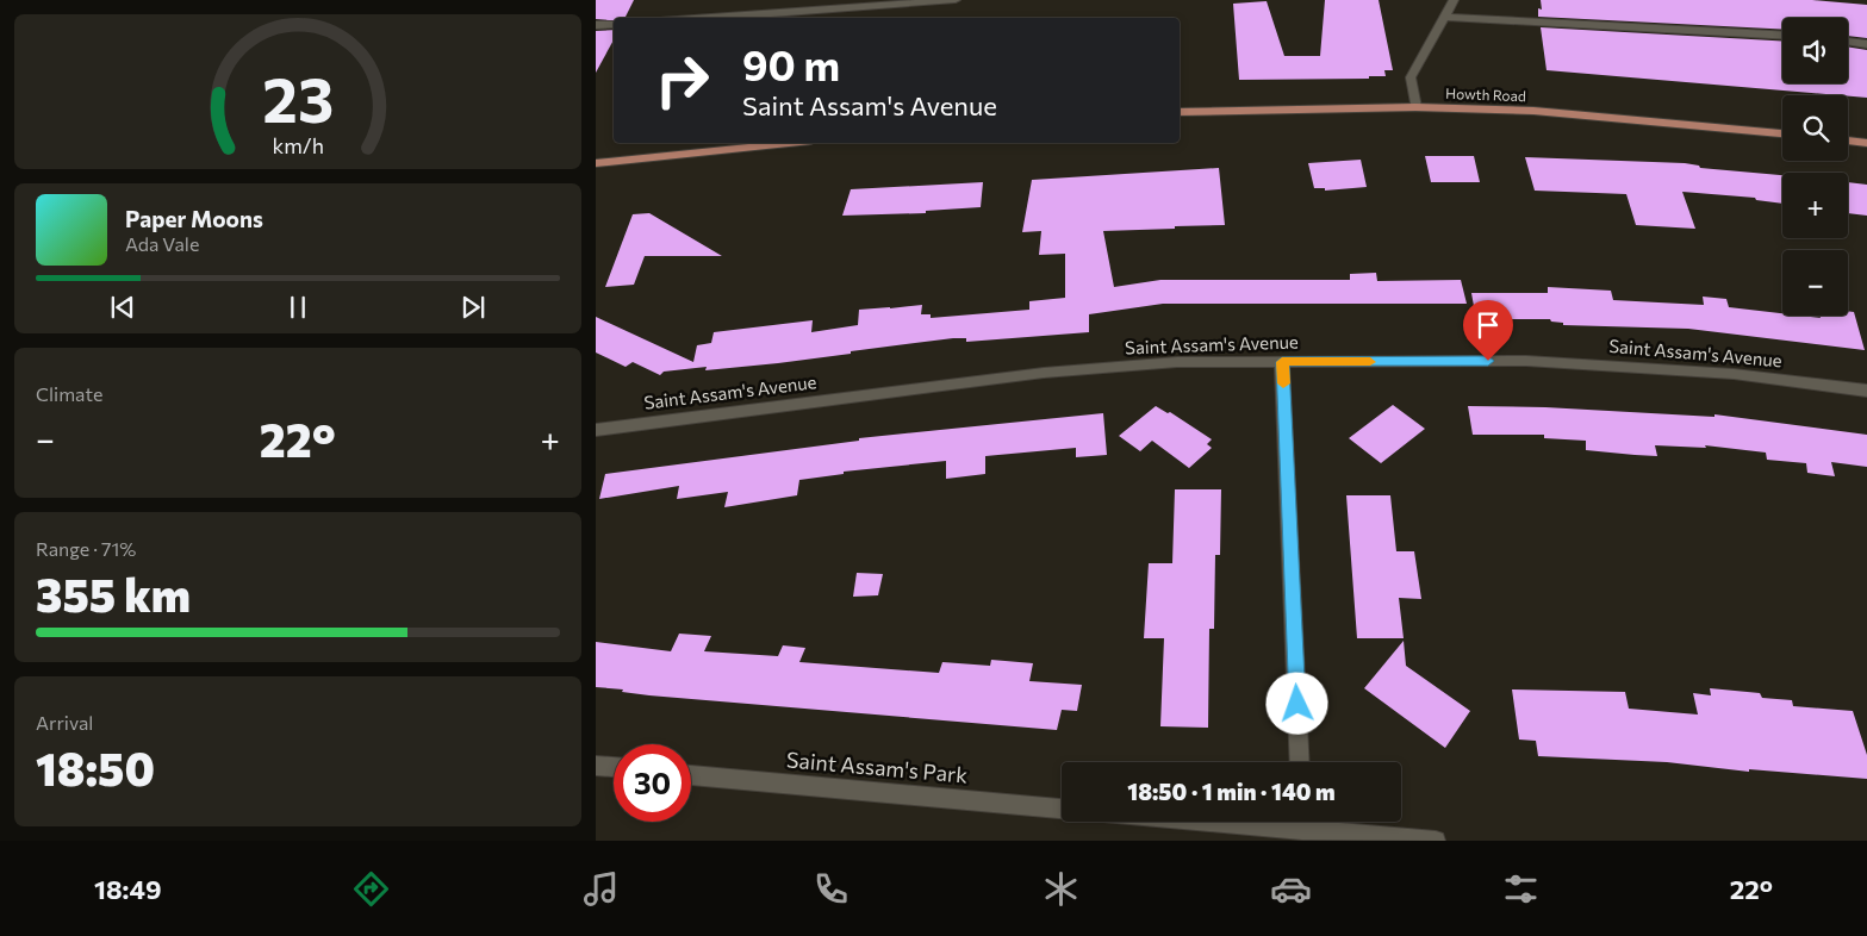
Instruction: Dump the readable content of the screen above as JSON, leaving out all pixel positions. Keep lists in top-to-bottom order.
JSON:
{
  "streets": {
    "main road": ["Howth Road"],
    "street": ["Saint Assam's Avenue", "Saint Assam's Park"]
  },
  "page": {
    "map_buttons": ["+", "−"],
    "turn": ["90 m", "Saint Assam's Avenue"],
    "song": ["Paper Moons", "Ada Vale"],
    "tile": [
      "Climate",
      ["Range · 71%", "355 km"],
      ["Arrival", "18:50"]
    ],
    "heat": ["−", "22°", "+"],
    "limit": "30",
    "trip": "18:50 · 1 min · 140 m",
    "tabs": ["18:49", "22°"],
    "gauge": ["23", "km/h"]
  }
}
